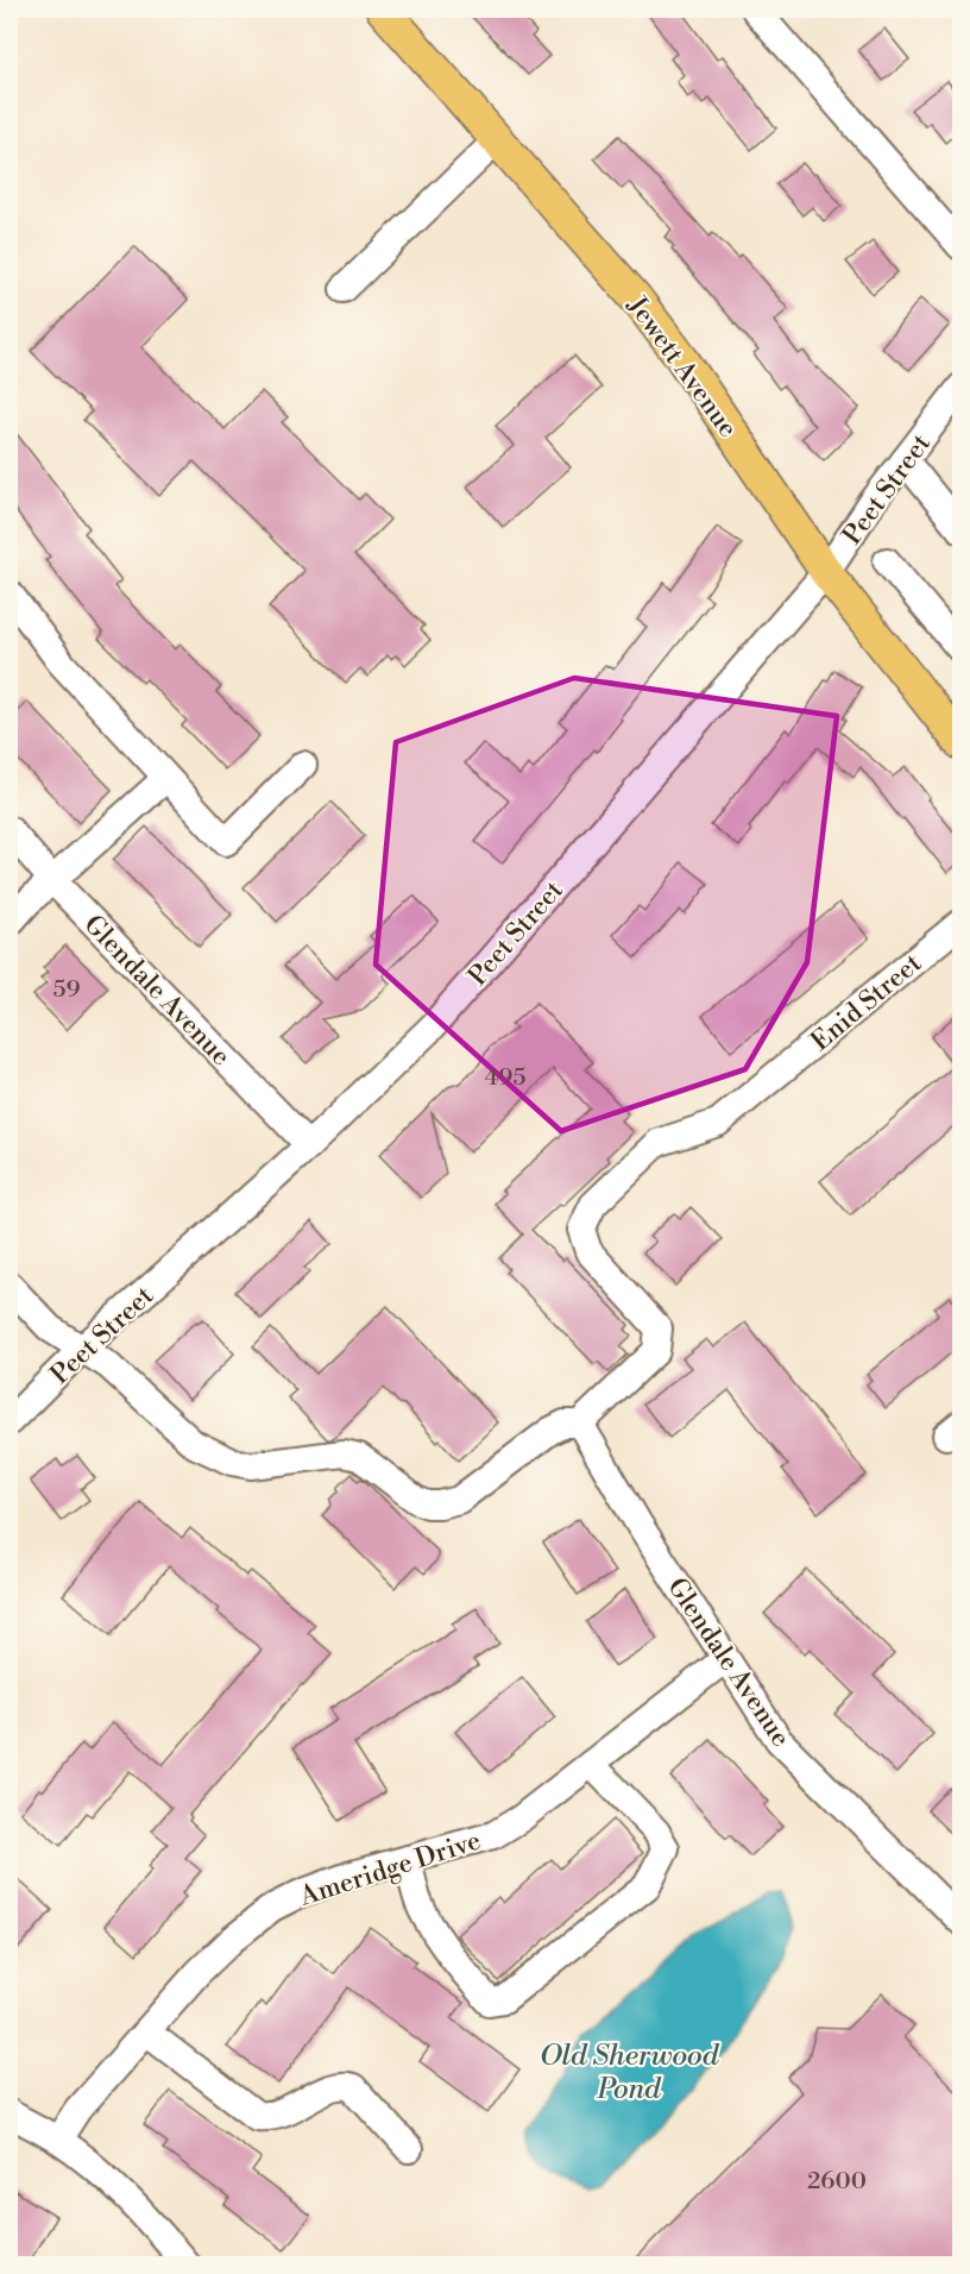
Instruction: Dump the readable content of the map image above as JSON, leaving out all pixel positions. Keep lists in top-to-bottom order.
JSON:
{
  "streets": {
    "main road": ["Jewett Avenue"],
    "street": [
      "Peet Street",
      "Glendale Avenue",
      "Enid Street",
      "Ameridge Drive"
    ]
  },
  "crossings": [
    ["Jewett Avenue", "Peet Street"],
    ["Peet Street", "Glendale Avenue"],
    ["Glendale Avenue", "Enid Street"],
    ["Glendale Avenue", "Ameridge Drive"]
  ],
  "water": ["Old Sherwood Pond"],
  "house_numbers": ["59", "495", "2600"]
}
